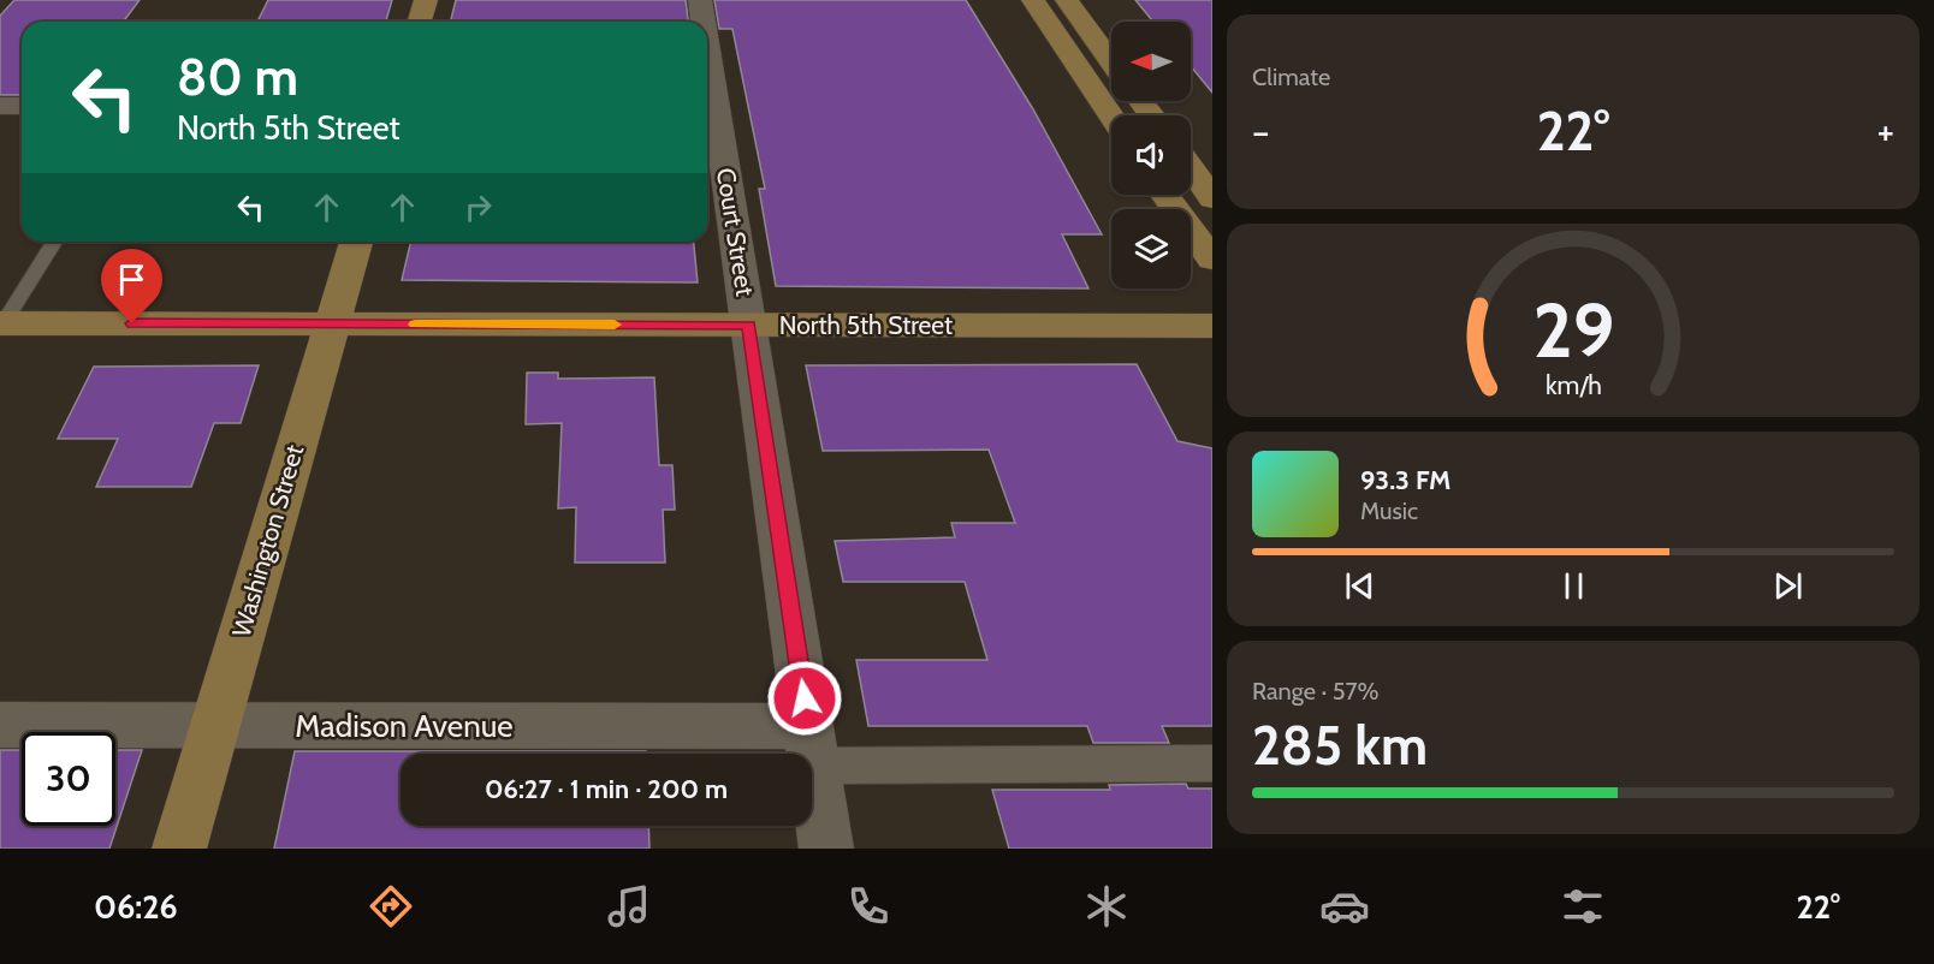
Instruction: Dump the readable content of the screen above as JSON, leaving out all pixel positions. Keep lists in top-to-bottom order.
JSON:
{
  "streets": {
    "main road": ["North 5th Street", "Washington Street"],
    "street": ["Court Street", "Madison Avenue"]
  },
  "crossings": [
    ["Court Street", "North 5th Street"],
    ["Court Street", "Madison Avenue"],
    ["North 5th Street", "Washington Street"],
    ["Washington Street", "Madison Avenue"]
  ],
  "north": "left",
  "page": {
    "tile": [
      "Climate",
      ["Range · 57%", "285 km"]
    ],
    "turn": ["80 m", "North 5th Street"],
    "heat": ["−", "22°", "+"],
    "song": ["93.3 FM", "Music"],
    "limit": "30",
    "trip": "06:27 · 1 min · 200 m",
    "tabs": ["06:26", "22°"],
    "gauge": ["29", "km/h"]
  }
}
